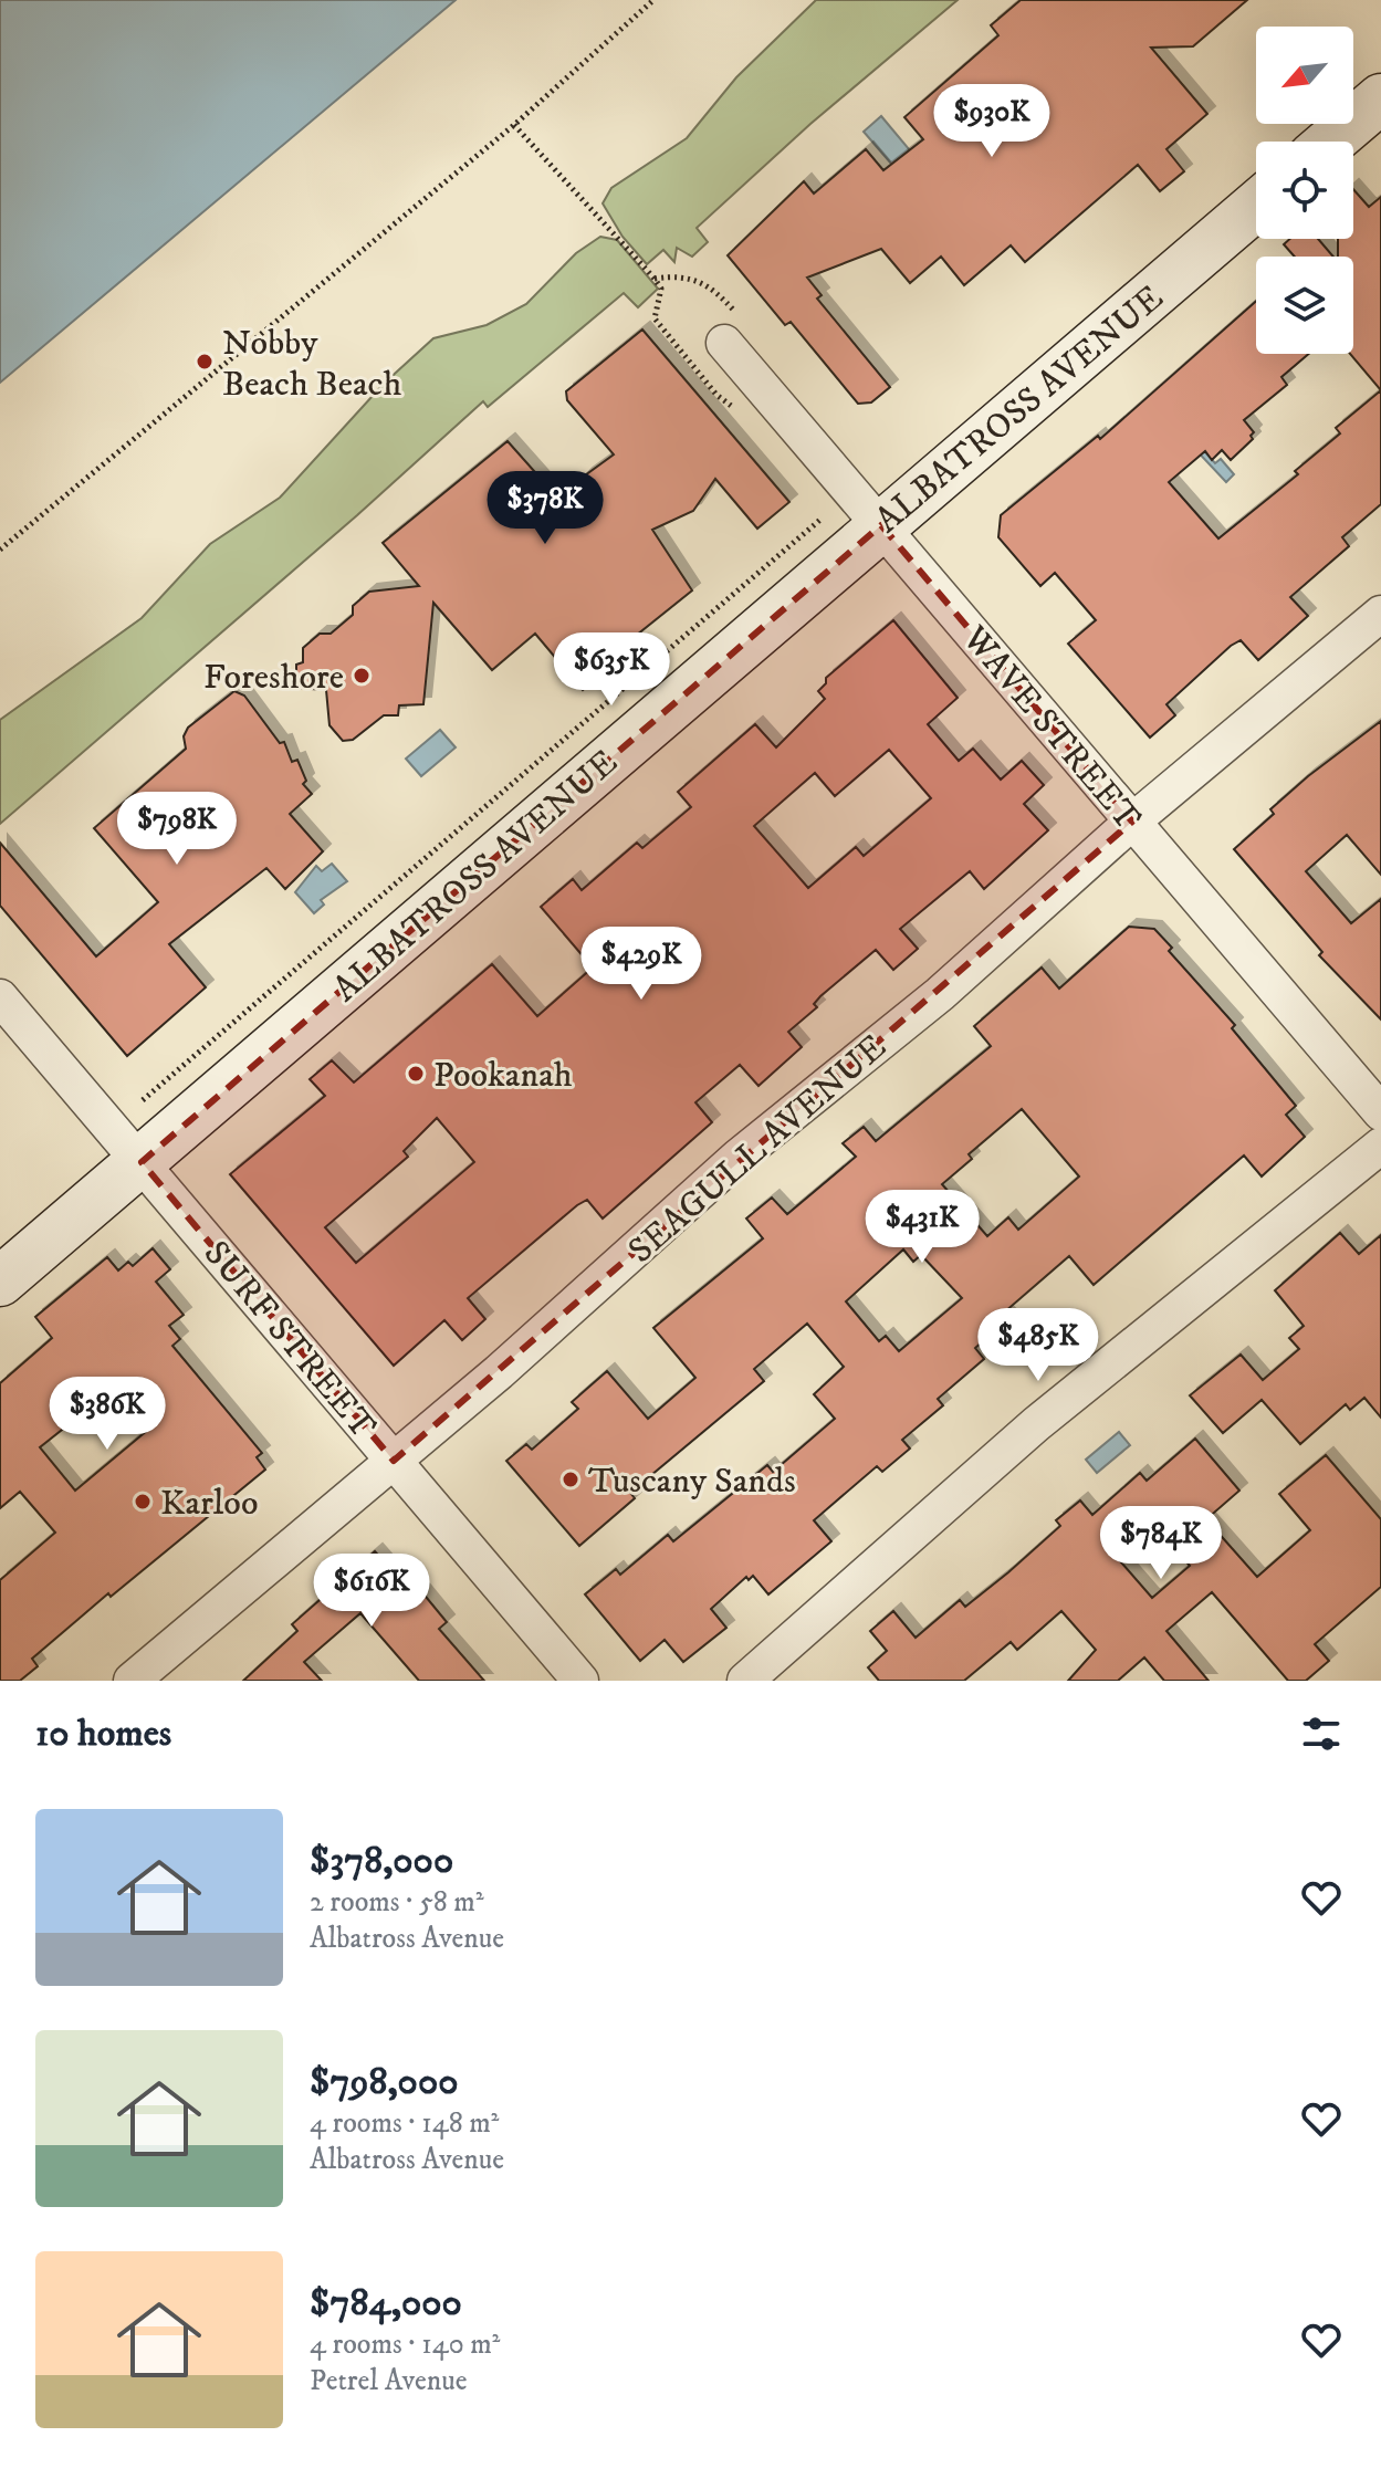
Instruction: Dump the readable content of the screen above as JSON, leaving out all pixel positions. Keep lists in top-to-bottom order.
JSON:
{
  "streets": {
    "street": [
      "ALBATROSS AVENUE",
      "WAVE STREET",
      "SEAGULL AVENUE",
      "SURF STREET"
    ]
  },
  "crossings": [
    ["ALBATROSS AVENUE", "WAVE STREET"],
    ["ALBATROSS AVENUE", "SURF STREET"],
    ["WAVE STREET", "SEAGULL AVENUE"],
    ["SEAGULL AVENUE", "SURF STREET"]
  ],
  "places": [
    "Nobby Beach Beach",
    "Foreshore",
    "Pookanah",
    "Tuscany Sands",
    "Karloo"
  ],
  "north": "bottom left",
  "page": {
    "price": [
      "$930K",
      "$378K",
      "$635K",
      "$798K",
      "$429K",
      "$431K",
      "$485K",
      "$386K",
      "$784K",
      "$616K"
    ],
    "heading": "10 homes",
    "list": [
      {
        "name": "$378,000",
        "note": "2 rooms · 58 m² · Albatross Avenue"
      },
      {
        "name": "$798,000",
        "note": "4 rooms · 148 m² · Albatross Avenue"
      },
      {
        "name": "$784,000",
        "note": "4 rooms · 140 m² · Petrel Avenue"
      }
    ]
  }
}
